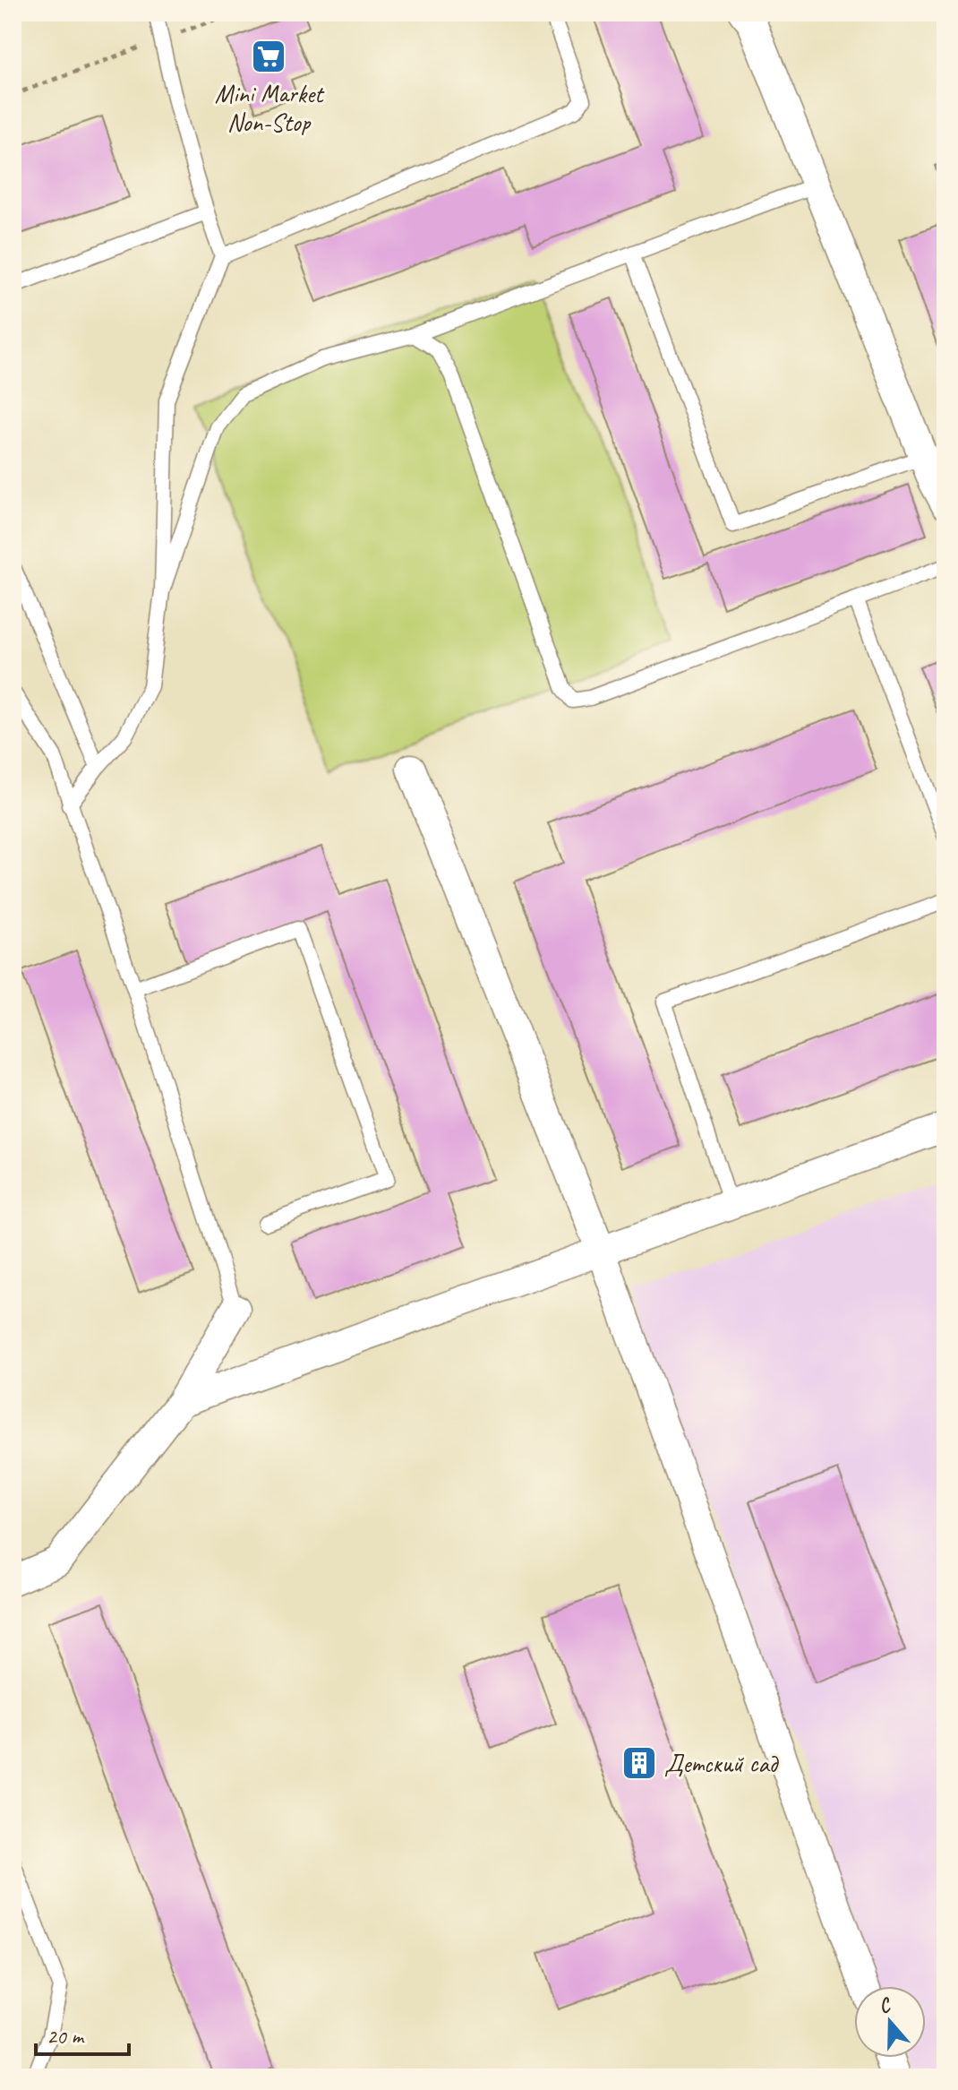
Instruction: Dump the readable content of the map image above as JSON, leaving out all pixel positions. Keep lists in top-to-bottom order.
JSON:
{
  "places": {
    "supermarket": ["Mini Market Non-Stop"],
    "building": ["Детский сад"]
  },
  "scale_bar": "20 m",
  "north": "top"
}
